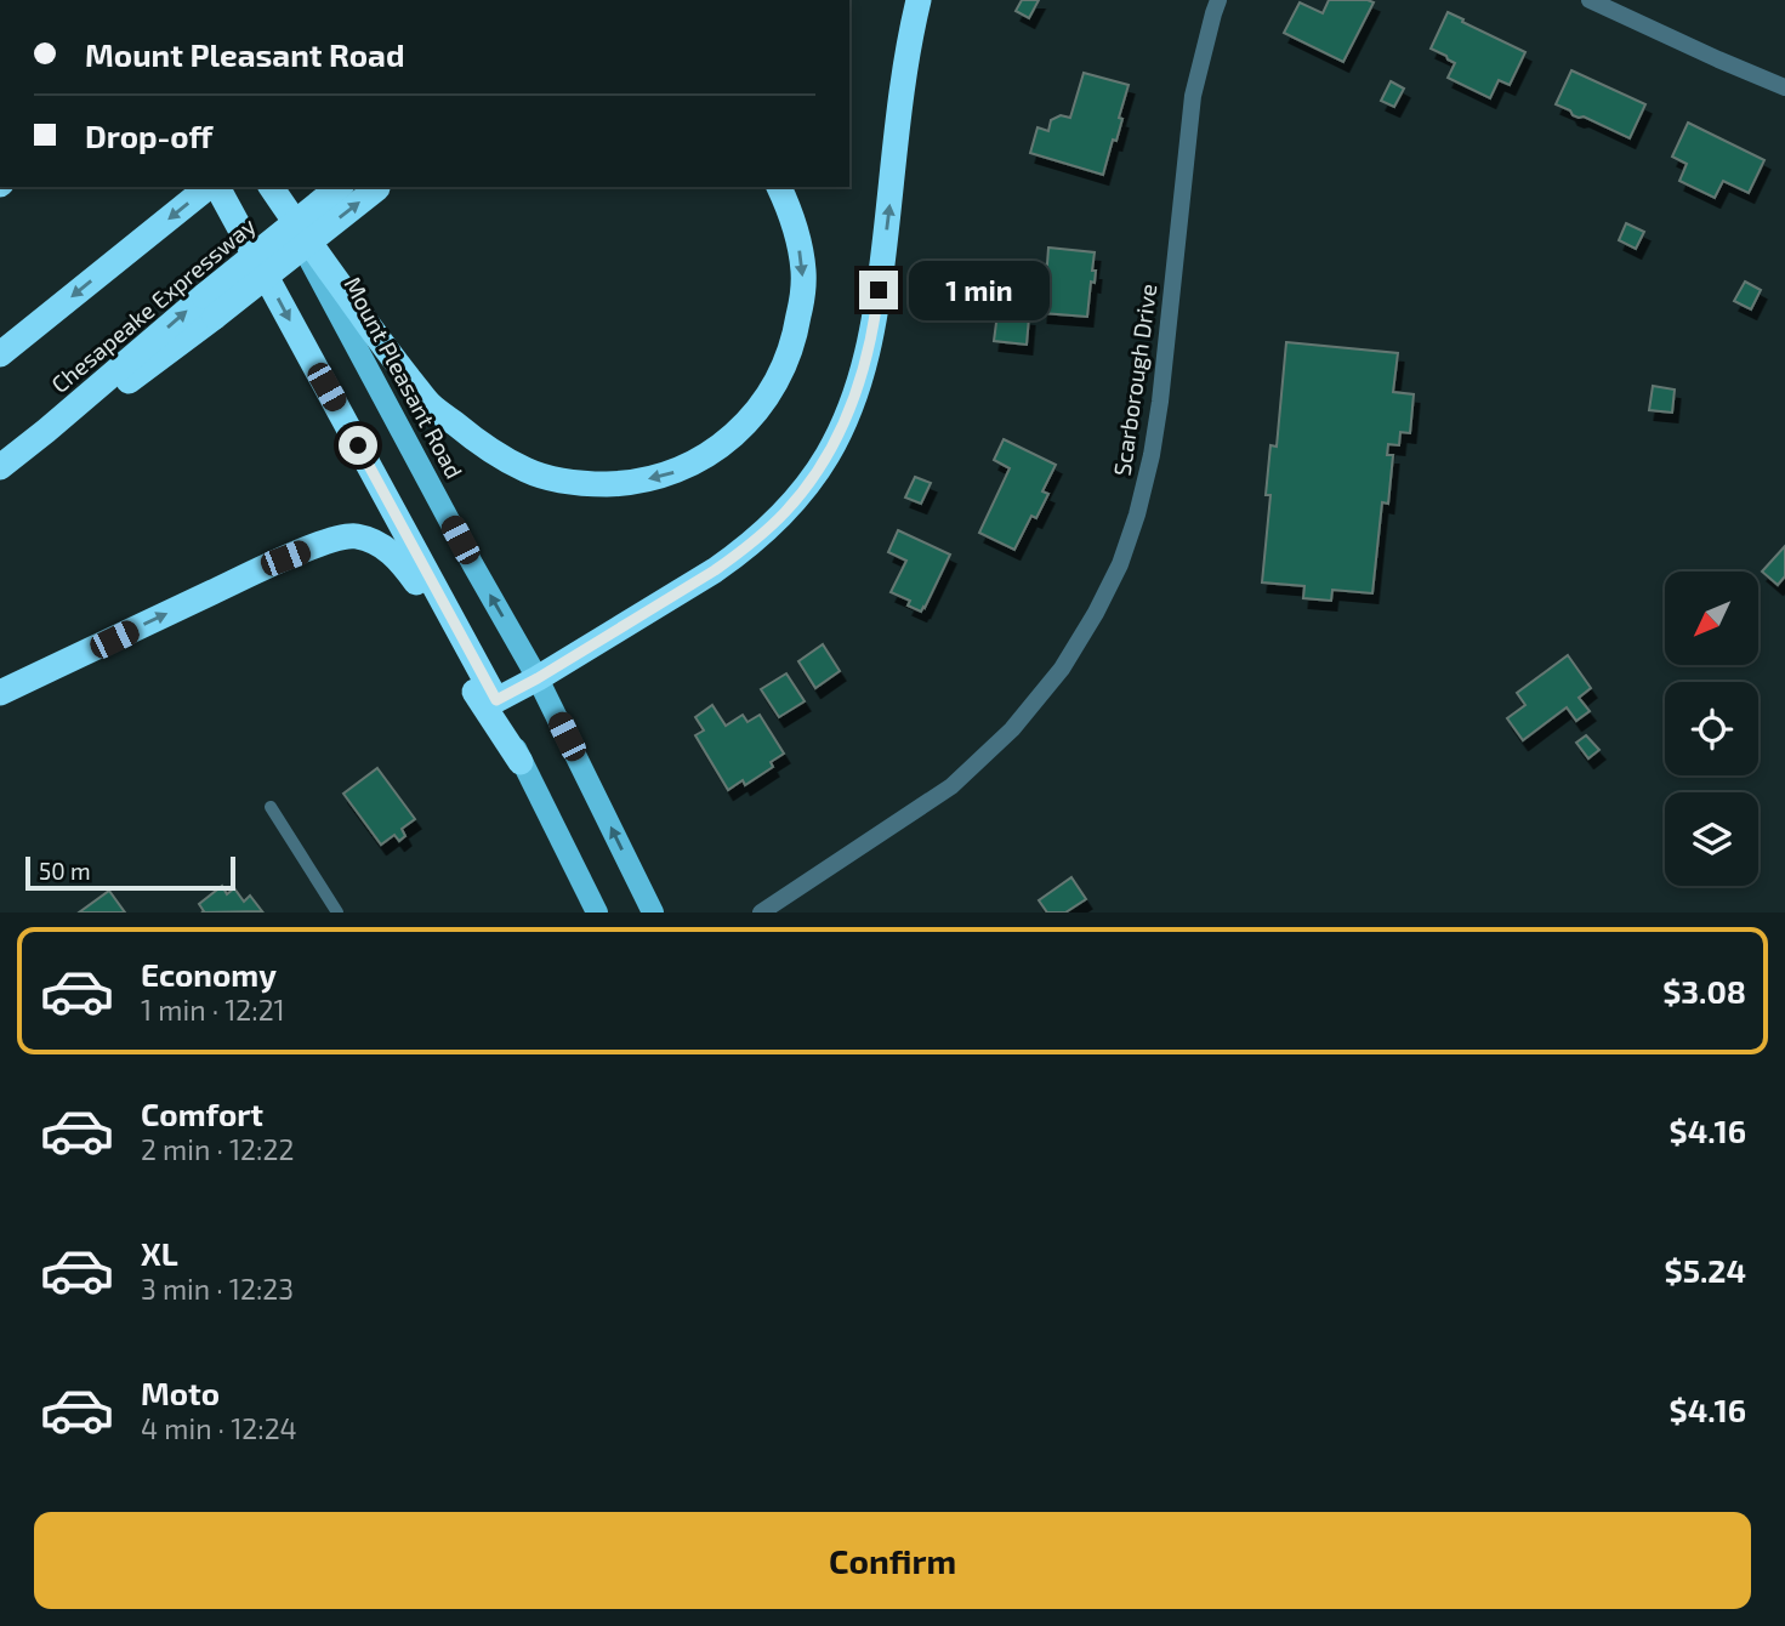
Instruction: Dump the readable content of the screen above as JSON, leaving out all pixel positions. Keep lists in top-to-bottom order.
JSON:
{
  "streets": {
    "highway": ["Chesapeake Expressway"],
    "main road": ["Mount Pleasant Road"],
    "street": ["Scarborough Drive"]
  },
  "one_way": ["Mount Pleasant Road"],
  "scale_bar": "50 m",
  "north": "bottom left",
  "page": {
    "banner": ["Mount Pleasant Road", "Drop-off"],
    "bubble": "1 min",
    "scale": "50 m",
    "list": [
      {
        "name": "Economy",
        "note": "1 min · 12:21",
        "value": "$3.08"
      },
      {
        "name": "Comfort",
        "note": "2 min · 12:22",
        "value": "$4.16"
      },
      {
        "name": "XL",
        "note": "3 min · 12:23",
        "value": "$5.24"
      },
      {
        "name": "Moto",
        "note": "4 min · 12:24",
        "value": "$4.16"
      }
    ],
    "buttons": "Confirm"
  }
}
